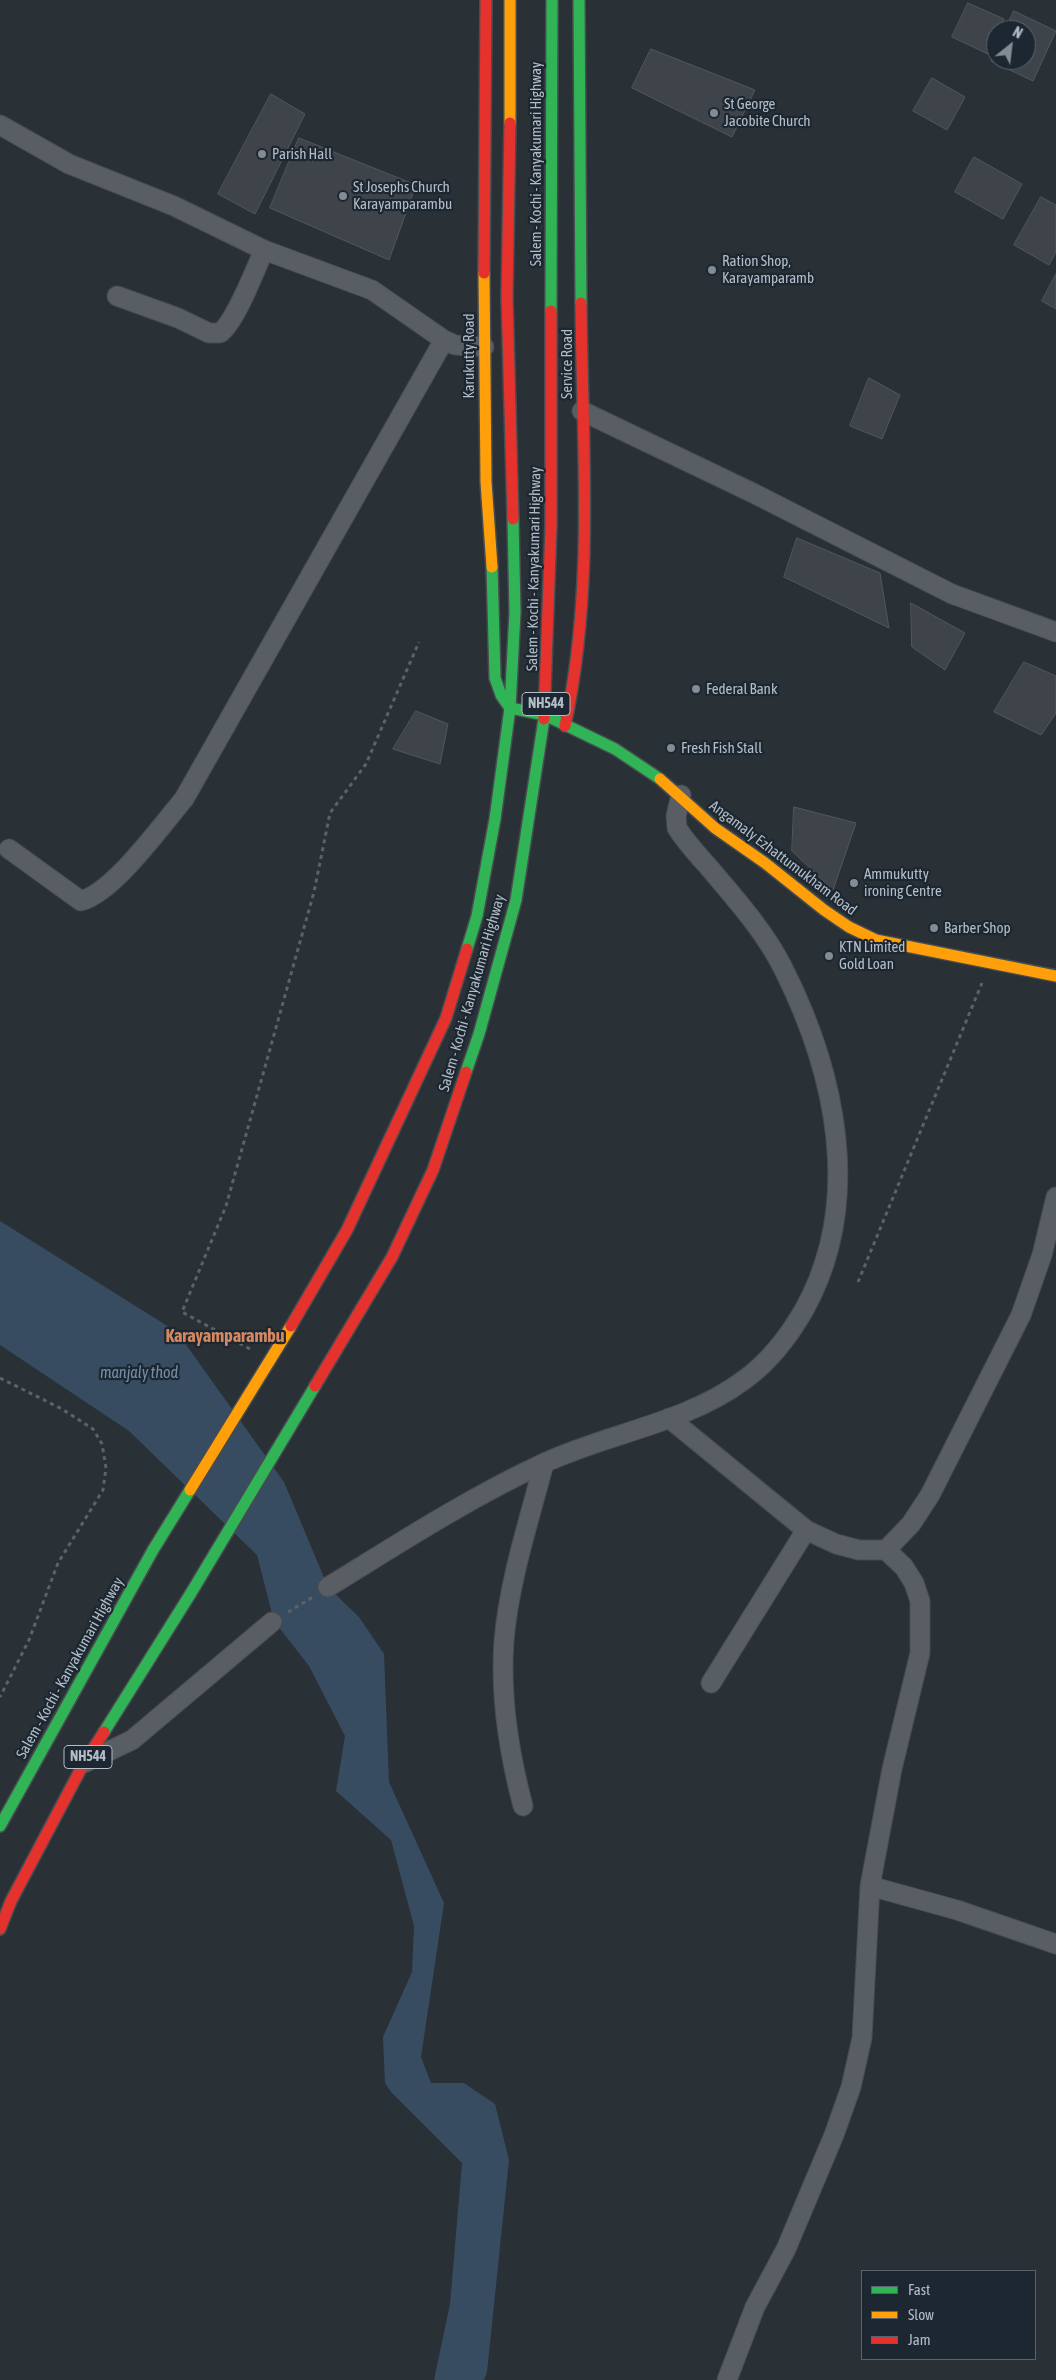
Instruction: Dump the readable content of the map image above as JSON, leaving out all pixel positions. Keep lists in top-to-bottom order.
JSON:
{
  "streets": {
    "main road": [
      "Salem - Kochi - Kanyakumari Highway",
      "Karukutty Road",
      "Service Road",
      "NH544",
      "Angamaly Ezhattumukham Road"
    ]
  },
  "crossings": [
    ["Salem - Kochi - Kanyakumari Highway", "Karukutty Road"],
    ["Salem - Kochi - Kanyakumari Highway", "NH544"],
    ["Salem - Kochi - Kanyakumari Highway", "Angamaly Ezhattumukham Road"],
    ["Karukutty Road", "Angamaly Ezhattumukham Road"],
    ["Service Road", "Angamaly Ezhattumukham Road"]
  ],
  "districts": ["Karayamparambu"],
  "water": ["manjaly thod"],
  "places": [
    "St George Jacobite Church",
    "Parish Hall",
    "St Josephs Church Karayamparambu",
    "Ration Shop, Karayamparamb",
    "Federal Bank",
    "Fresh Fish Stall",
    "Ammukutty ironing Centre",
    "Barber Shop",
    "KTN Limited Gold Loan"
  ],
  "legend": ["Fast", "Slow", "Jam"],
  "north": "top right"
}
